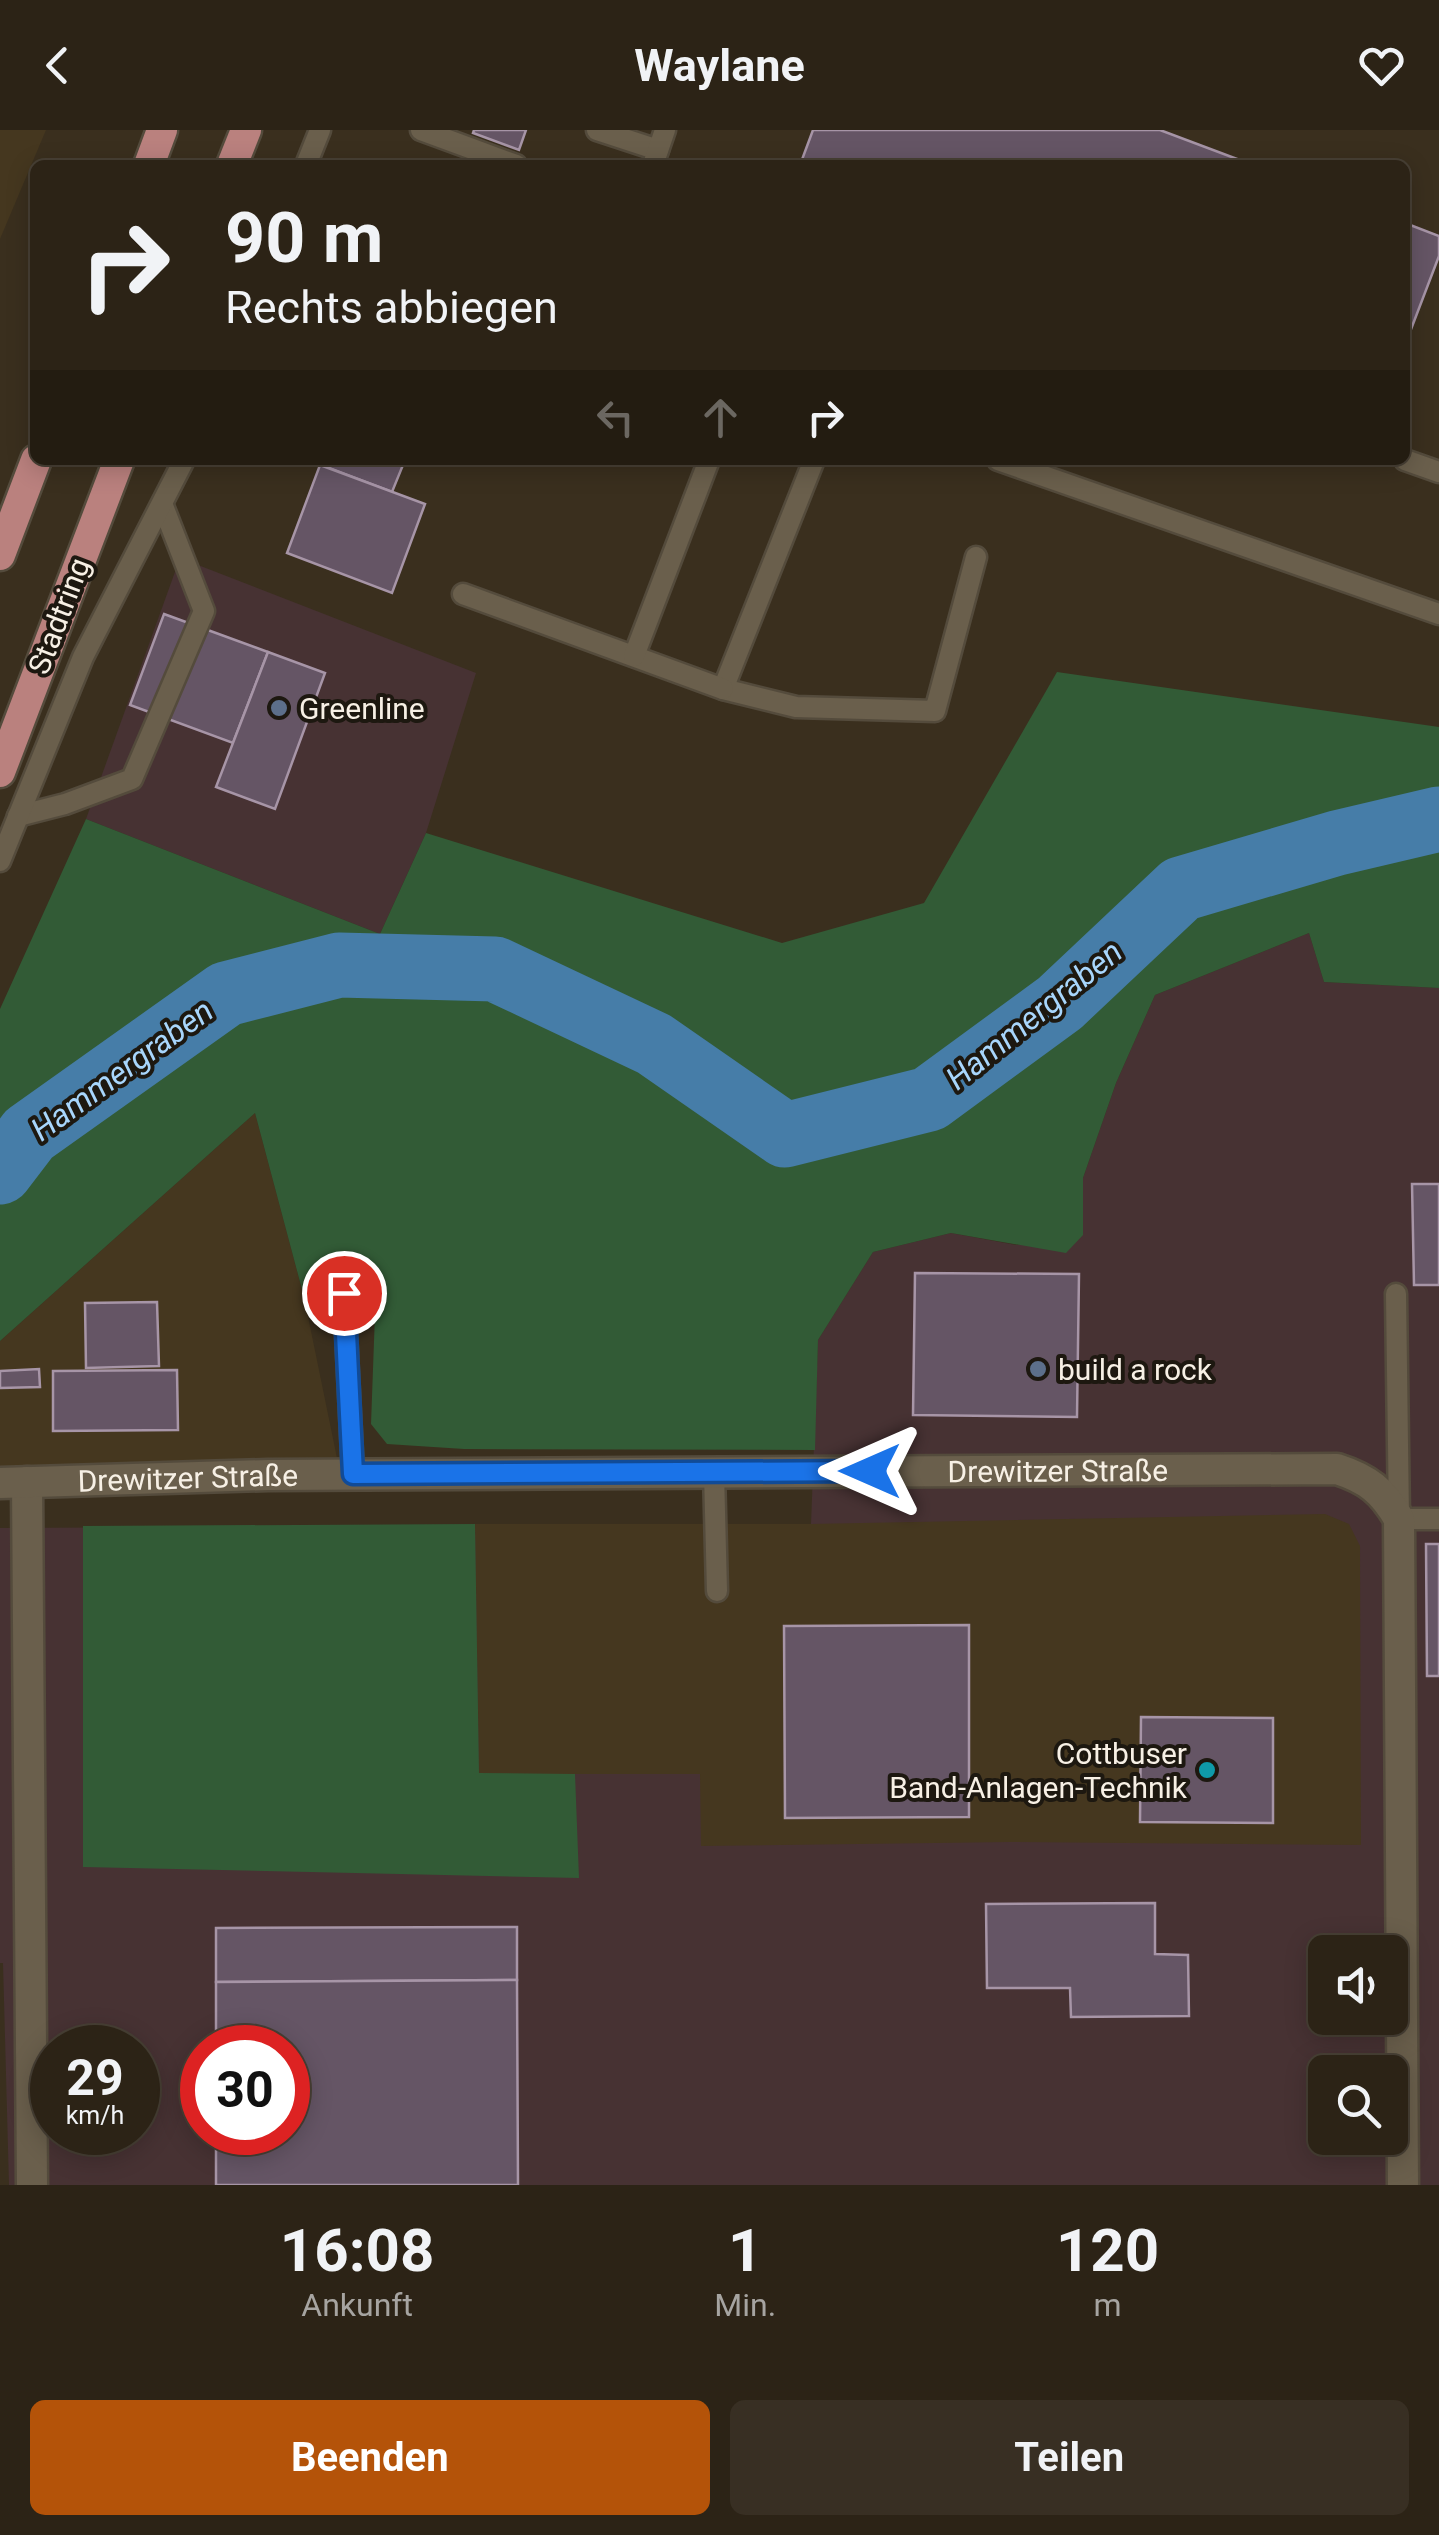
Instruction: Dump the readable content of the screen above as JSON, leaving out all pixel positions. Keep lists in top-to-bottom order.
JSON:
{
  "streets": {
    "main road": ["Stadtring"],
    "street": ["Drewitzer Straße"]
  },
  "water": ["Hammergraben"],
  "places": ["Greenline", "build a rock", "Cottbuser Band-Anlagen-Technik"],
  "page": {
    "header": "Waylane",
    "turn": ["90 m", "Rechts abbiegen"],
    "speed": "29 km/h",
    "limit": "30",
    "eta": [
      "16:08",
      "Ankunft",
      "1",
      "Min.",
      "120",
      "m"
    ],
    "buttons": ["Beenden", "Teilen"]
  }
}
